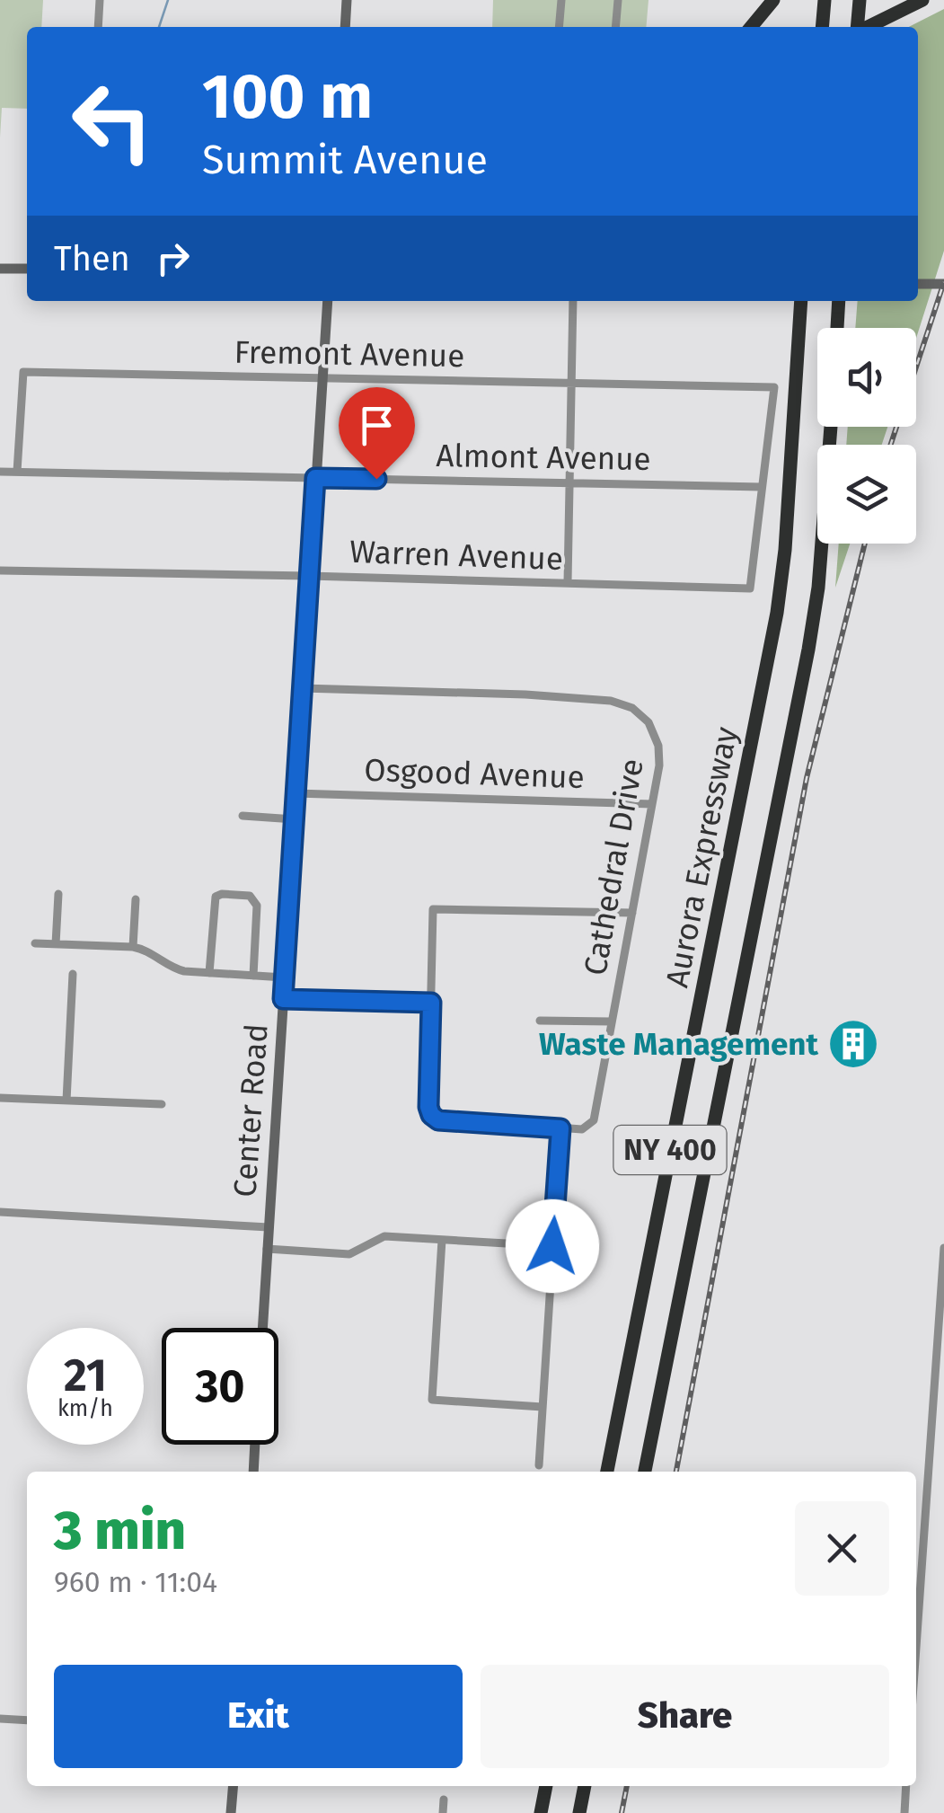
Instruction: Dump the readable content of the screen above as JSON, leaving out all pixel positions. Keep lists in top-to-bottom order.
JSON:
{
  "streets": {
    "highway": ["Aurora Expressway", "NY 400"],
    "main road": ["Center Road"],
    "street": [
      "Fremont Avenue",
      "Almont Avenue",
      "Warren Avenue",
      "Osgood Avenue",
      "Cathedral Drive"
    ]
  },
  "crossings": [
    ["Fremont Avenue", "Almont Avenue"],
    ["Fremont Avenue", "Warren Avenue"],
    ["Fremont Avenue", "Center Road"],
    ["Almont Avenue", "Warren Avenue"],
    ["Almont Avenue", "Center Road"],
    ["Warren Avenue", "Center Road"],
    ["Osgood Avenue", "Cathedral Drive"],
    ["Osgood Avenue", "Center Road"],
    ["Cathedral Drive", "Center Road"]
  ],
  "places": {
    "building": ["Waste Management"]
  },
  "page": {
    "turn": ["100 m", "Summit Avenue"],
    "then": "Then",
    "speed": "21 km/h",
    "limit": "30",
    "heading": ["3 min", "960 m · 11:04"],
    "buttons": ["Exit", "Share"]
  }
}
